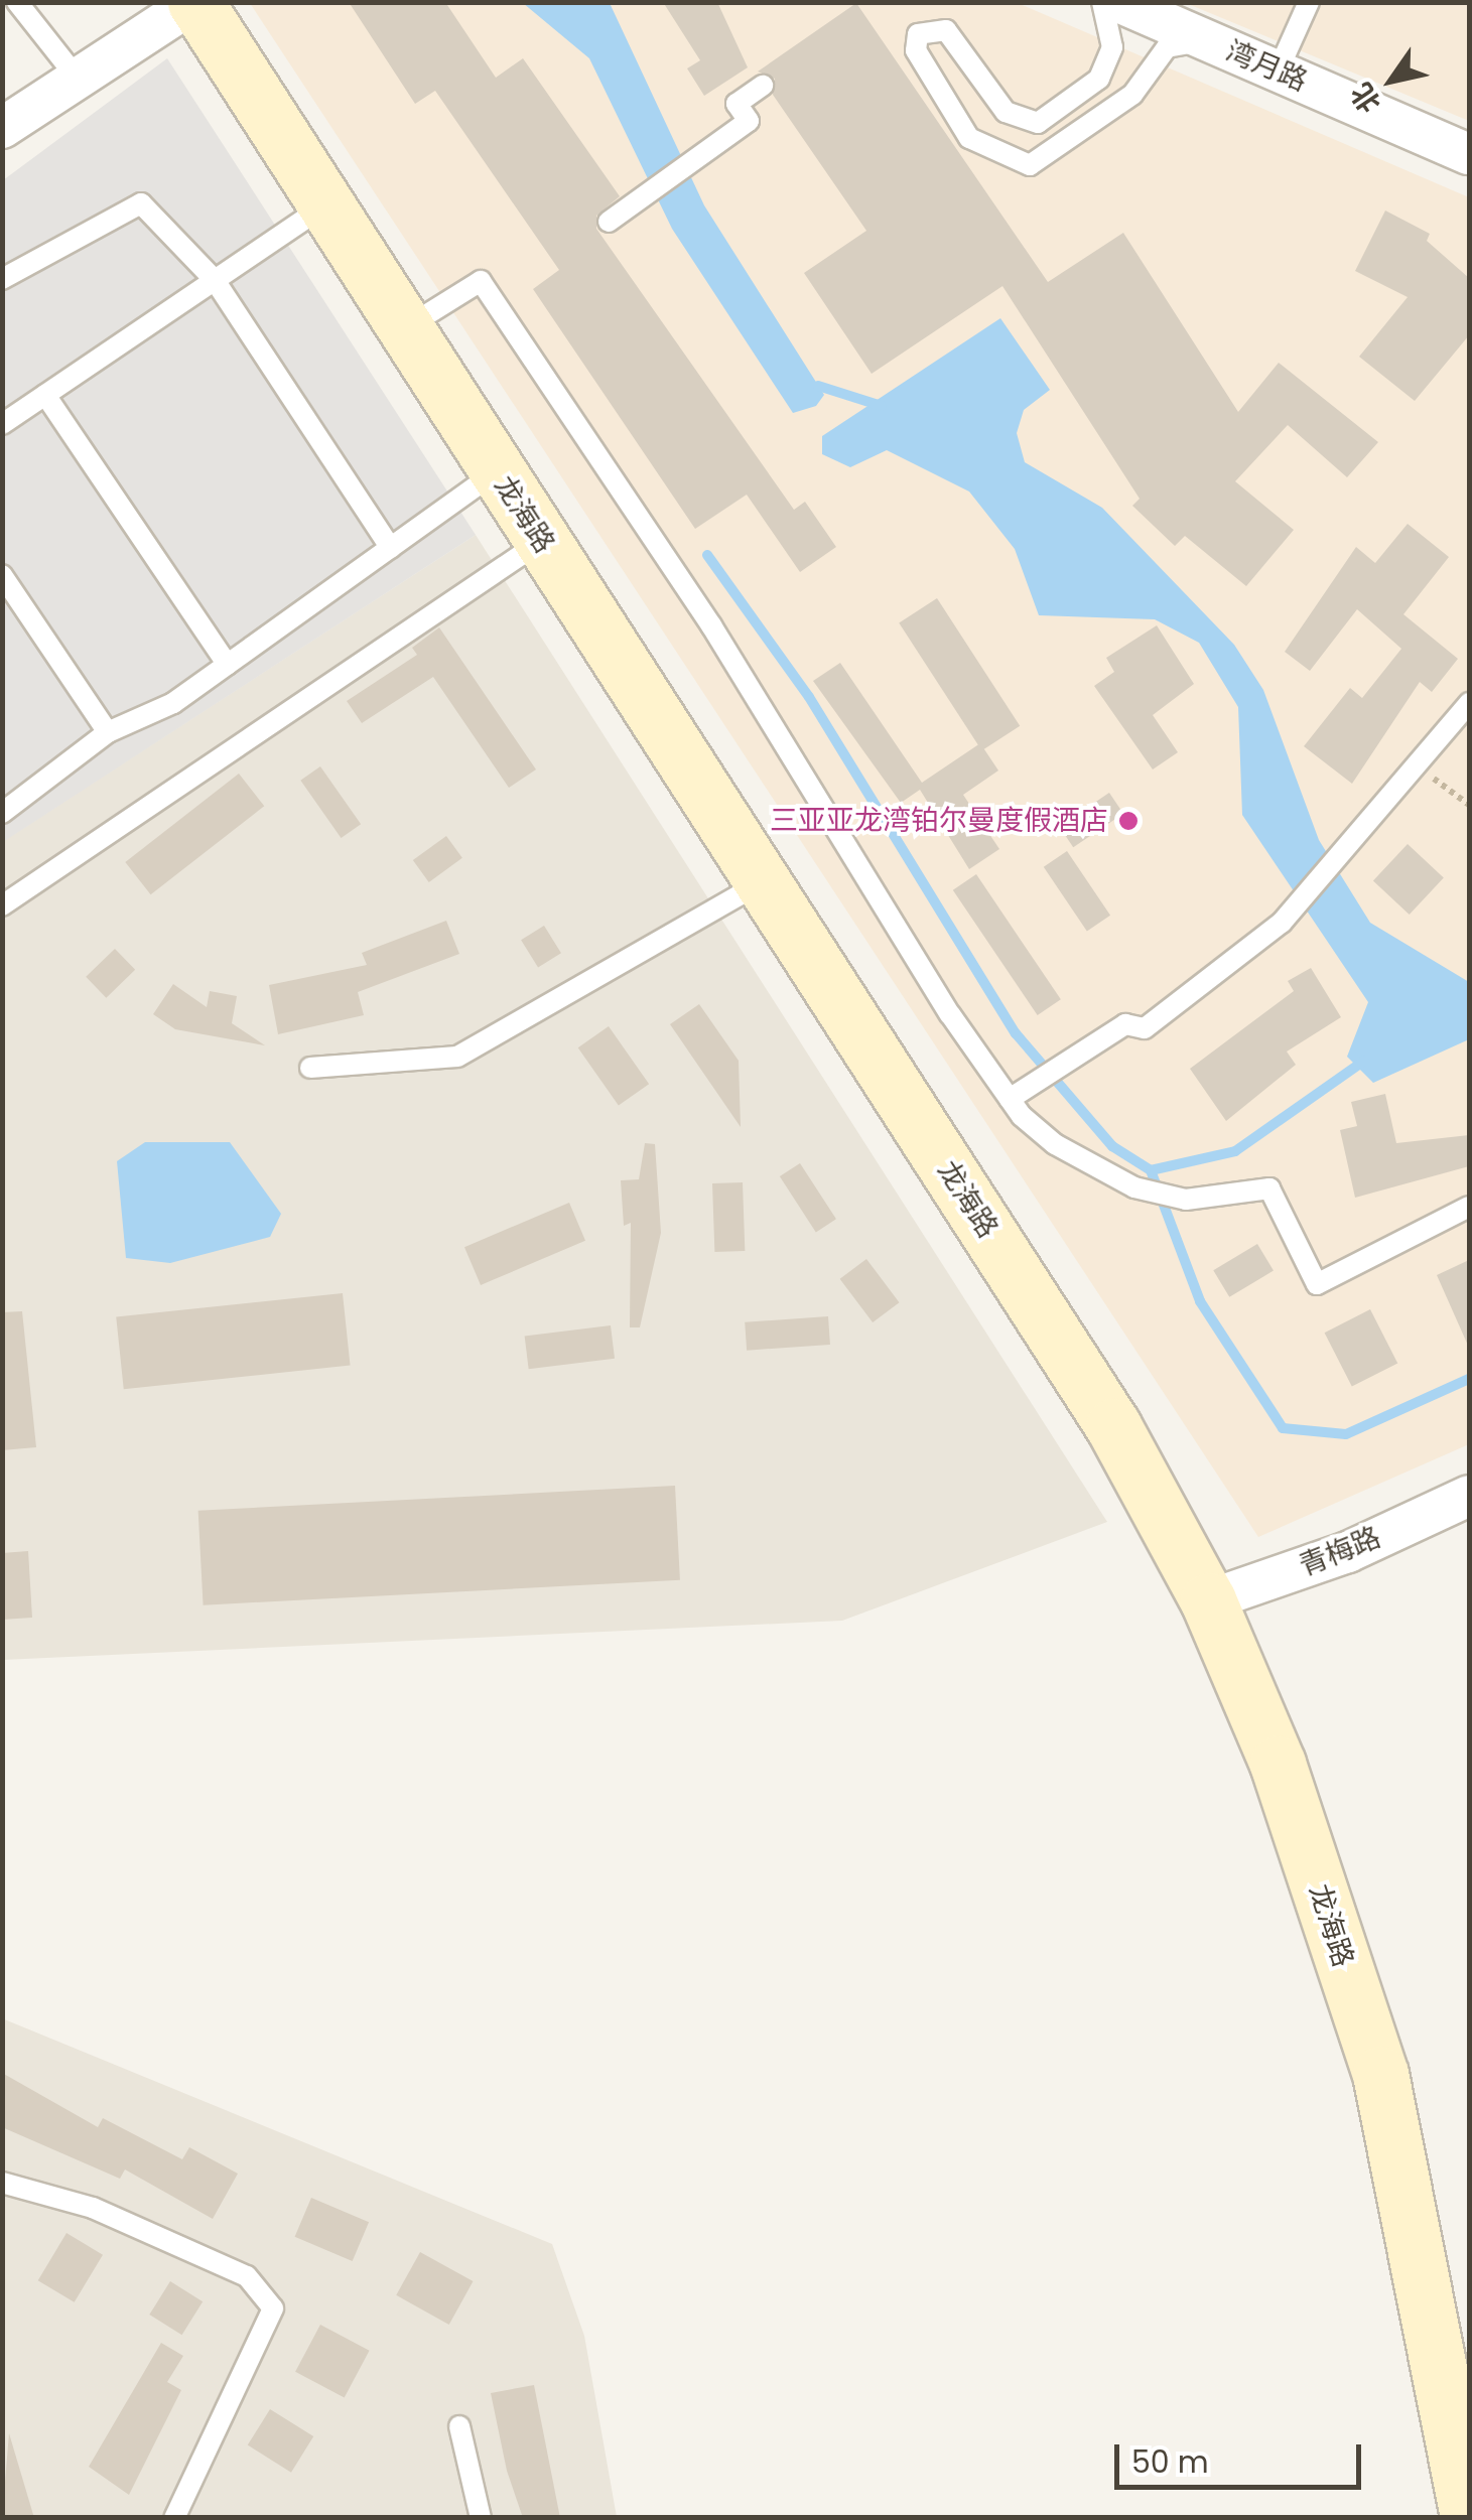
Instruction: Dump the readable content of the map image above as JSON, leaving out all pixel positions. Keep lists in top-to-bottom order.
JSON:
{
  "streets": {
    "street": ["湾月路", "龙海路", "青梅路"]
  },
  "crossings": [
    ["龙海路", "青梅路"]
  ],
  "places": ["三亚亚龙湾铂尔曼度假酒店"],
  "scale_bar": "50 m",
  "north": "bottom left"
}
